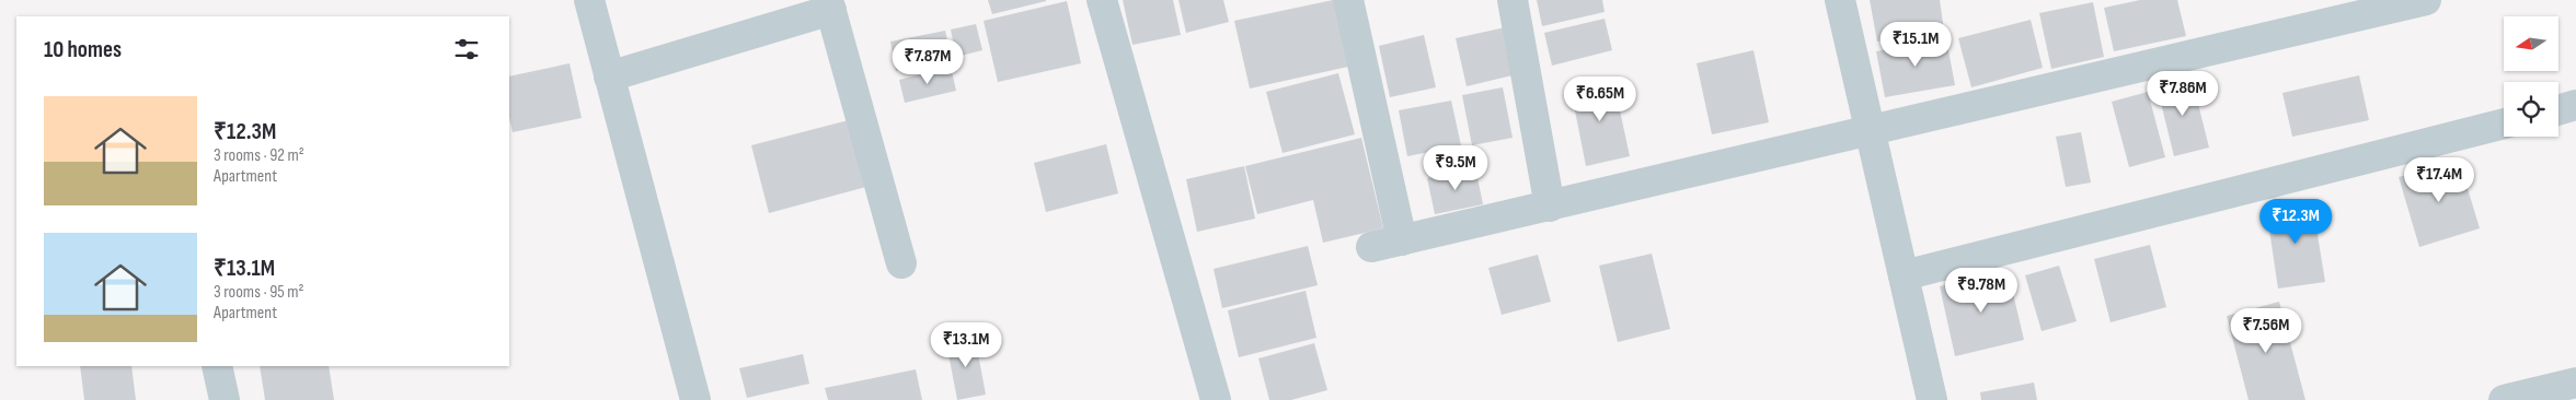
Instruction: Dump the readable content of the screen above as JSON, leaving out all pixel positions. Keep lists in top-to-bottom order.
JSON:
{
  "north": "left",
  "page": {
    "heading": "10 homes",
    "price": [
      "₹15.1M",
      "₹7.87M",
      "₹7.86M",
      "₹6.65M",
      "₹9.5M",
      "₹17.4M",
      "₹12.3M",
      "₹9.78M",
      "₹7.56M",
      "₹13.1M"
    ],
    "list": [
      {
        "name": "₹12.3M",
        "note": "3 rooms · 92 m² · Apartment"
      },
      {
        "name": "₹13.1M",
        "note": "3 rooms · 95 m² · Apartment"
      }
    ]
  }
}
